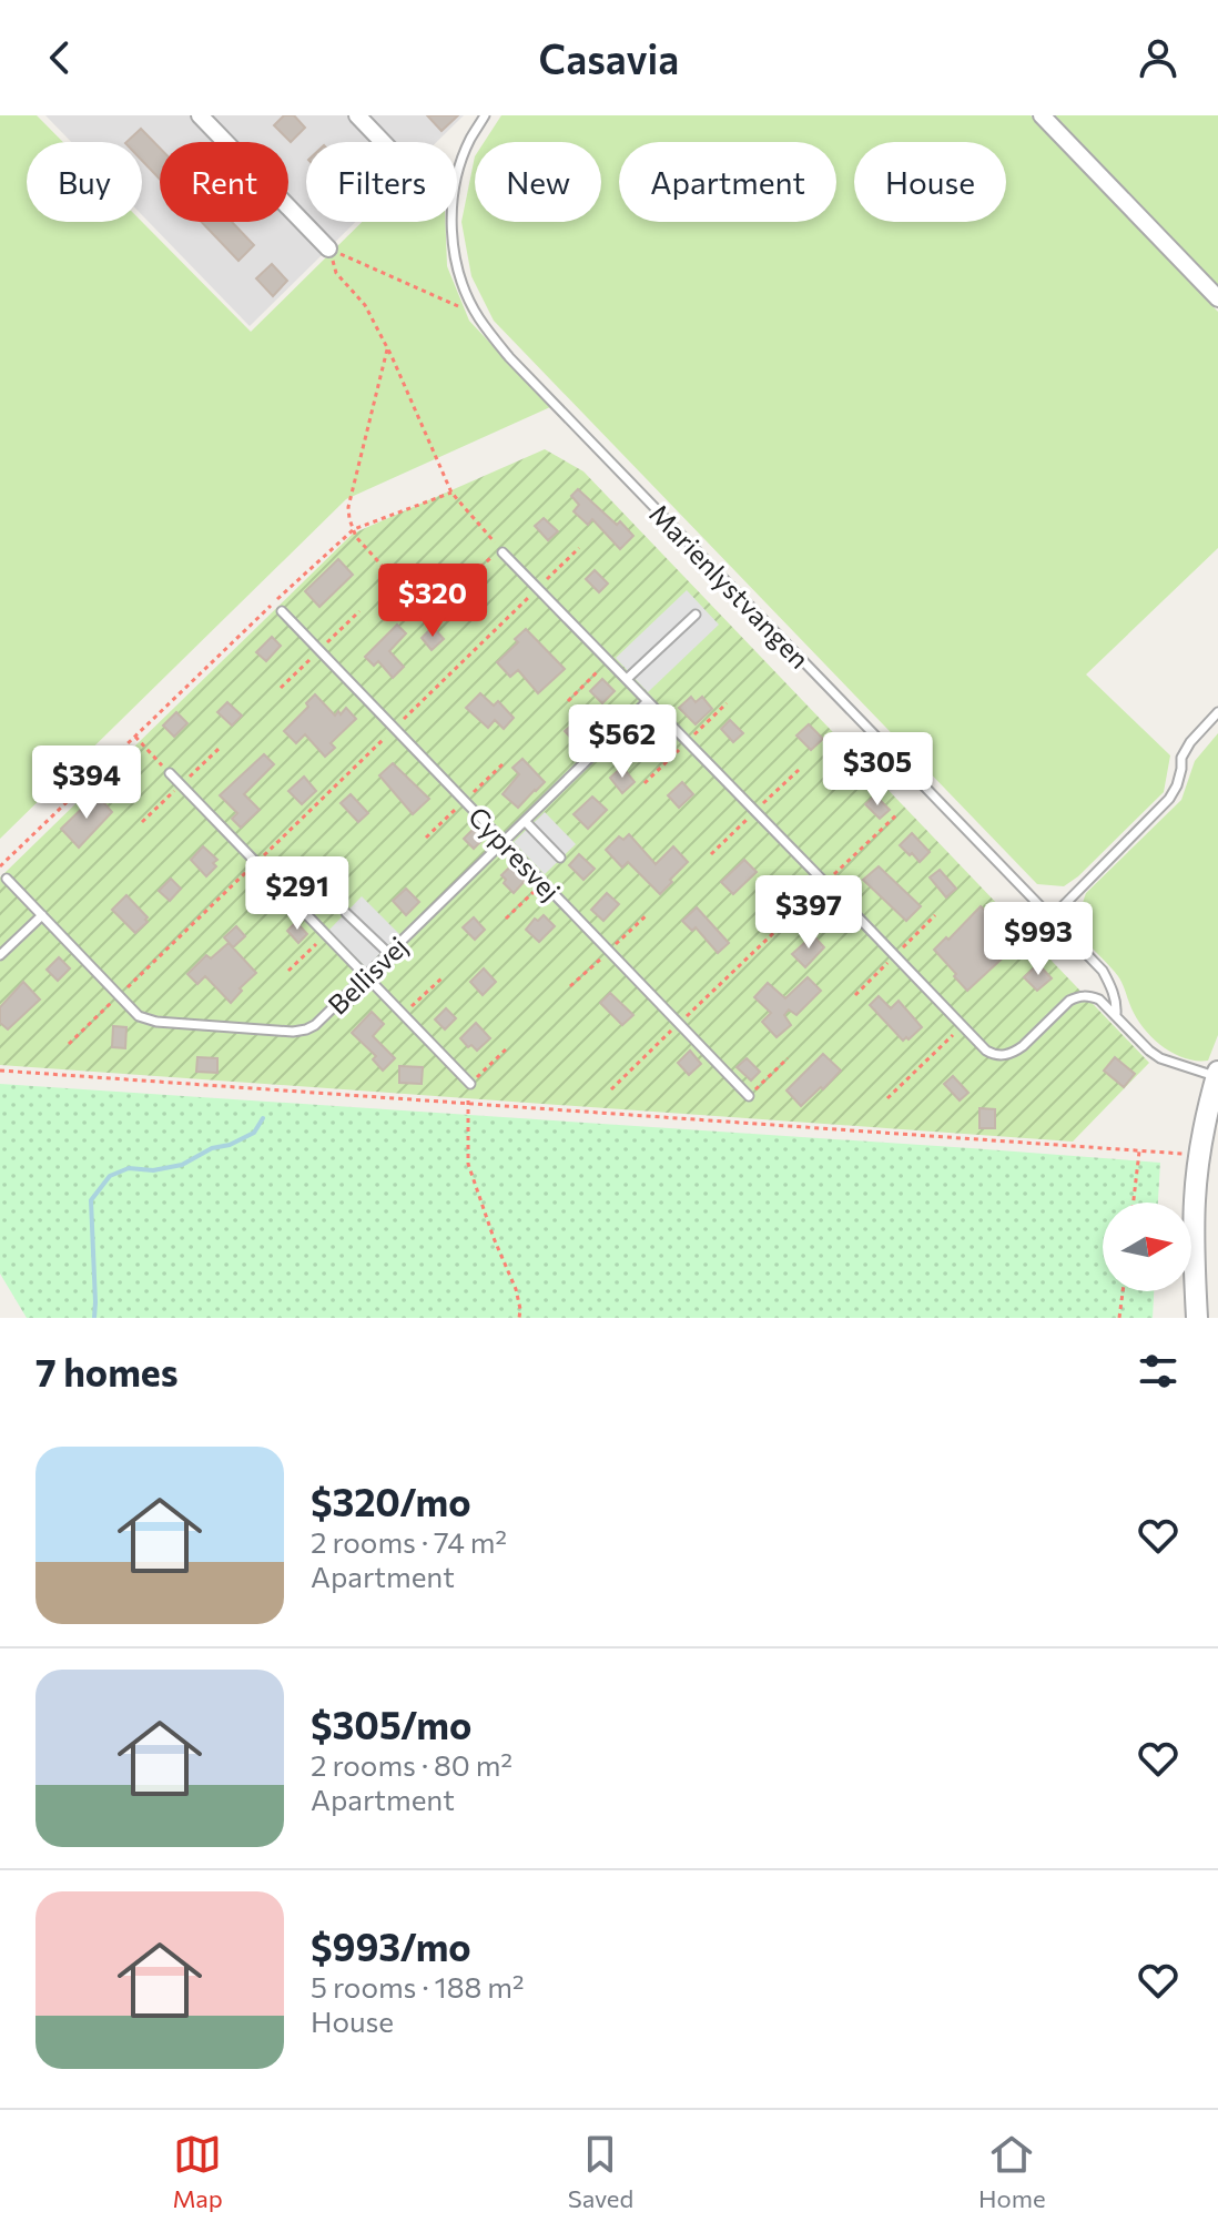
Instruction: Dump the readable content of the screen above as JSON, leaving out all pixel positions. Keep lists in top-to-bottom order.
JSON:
{
  "streets": {
    "lane": ["Marienlystvangen", "Cypresvej", "Bellisvej"]
  },
  "crossings": [
    ["Cypresvej", "Bellisvej"]
  ],
  "north": "right",
  "page": {
    "header": "Casavia",
    "chip": [
      "Buy",
      "Rent",
      "Filters",
      "New",
      "Apartment",
      "House"
    ],
    "price": [
      "$320",
      "$562",
      "$305",
      "$394",
      "$291",
      "$397",
      "$993"
    ],
    "heading": "7 homes",
    "list": [
      {
        "name": "$320/mo",
        "note": "2 rooms · 74 m² · Apartment"
      },
      {
        "name": "$305/mo",
        "note": "2 rooms · 80 m² · Apartment"
      },
      {
        "name": "$993/mo",
        "note": "5 rooms · 188 m² · House"
      }
    ],
    "tabs": ["Map", "Saved", "Home"]
  }
}
